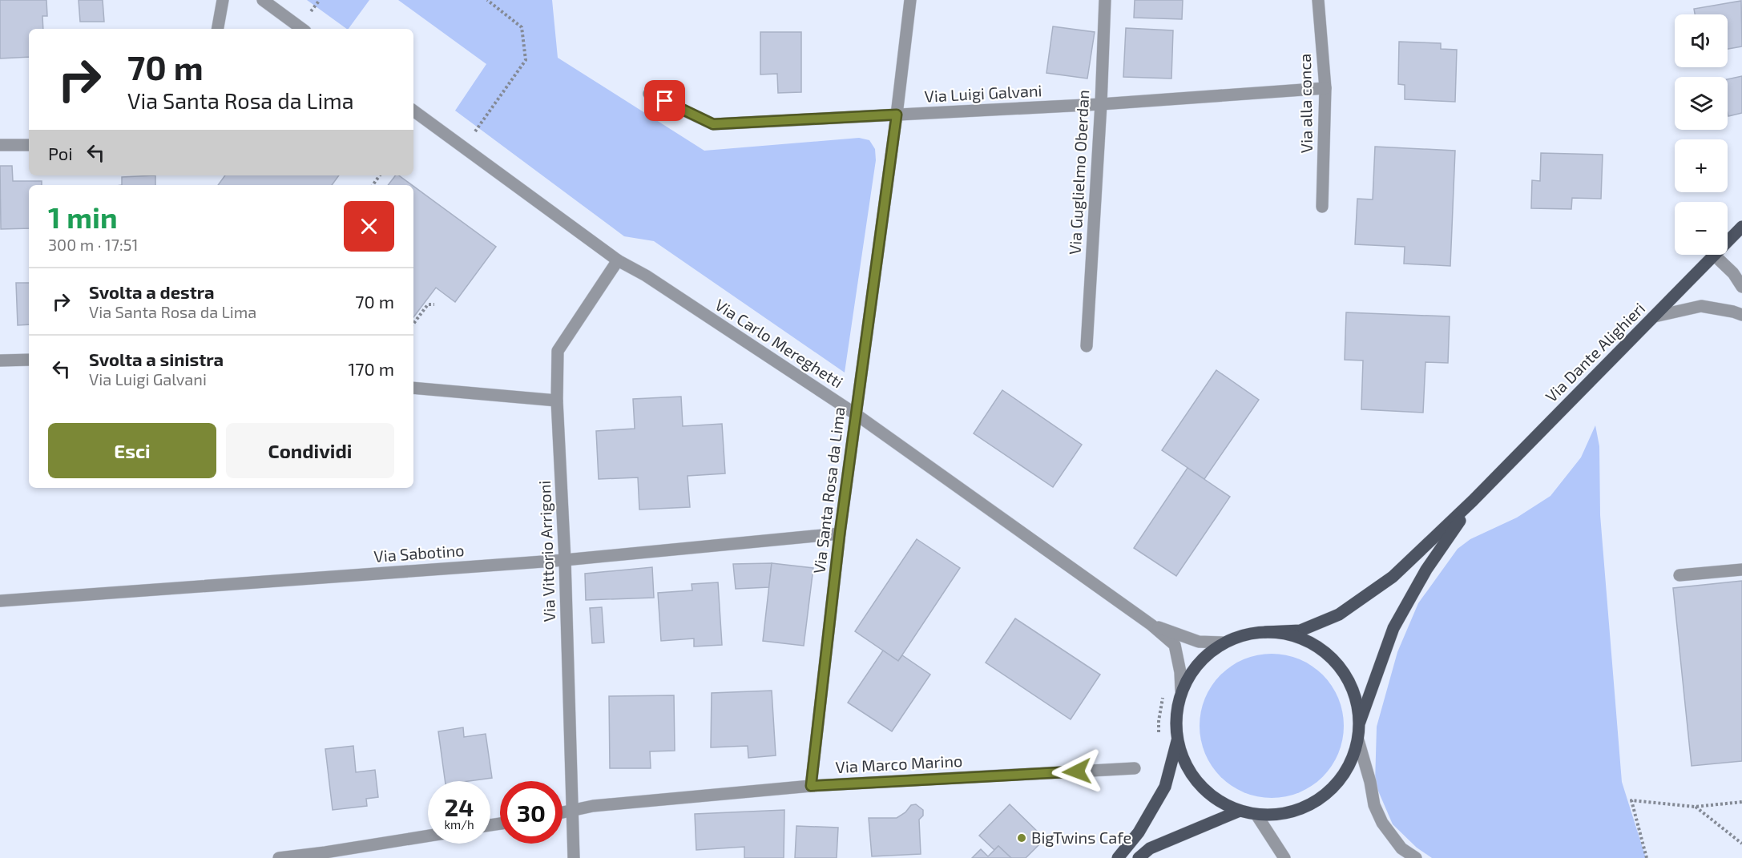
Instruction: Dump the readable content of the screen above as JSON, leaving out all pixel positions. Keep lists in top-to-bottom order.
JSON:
{
  "streets": {
    "main road": ["Via Dante Alighieri"],
    "street": [
      "Via Luigi Galvani",
      "Via alla conca",
      "Via Guglielmo Oberdan",
      "Via Carlo Mereghetti",
      "Via Santa Rosa da Lima",
      "Via Vittorio Arrigoni",
      "Via Sabotino",
      "Via Marco Marino"
    ]
  },
  "crossings": [
    ["Via Luigi Galvani", "Via alla conca"],
    ["Via Luigi Galvani", "Via Guglielmo Oberdan"],
    ["Via Luigi Galvani", "Via Santa Rosa da Lima"],
    ["Via Carlo Mereghetti", "Via Dante Alighieri"],
    ["Via Carlo Mereghetti", "Via Santa Rosa da Lima"],
    ["Via Carlo Mereghetti", "Via Vittorio Arrigoni"],
    ["Via Santa Rosa da Lima", "Via Sabotino"],
    ["Via Santa Rosa da Lima", "Via Marco Marino"],
    ["Via Vittorio Arrigoni", "Via Sabotino"],
    ["Via Vittorio Arrigoni", "Via Marco Marino"]
  ],
  "places": ["BigTwins Cafe"],
  "page": {
    "map_buttons": ["+", "−"],
    "turn": ["70 m", "Via Santa Rosa da Lima"],
    "then": "Poi",
    "heading": ["1 min", "300 m · 17:51"],
    "list": [
      {
        "name": "Svolta a destra",
        "note": "Via Santa Rosa da Lima",
        "value": "70 m"
      },
      {
        "name": "Svolta a sinistra",
        "note": "Via Luigi Galvani",
        "value": "170 m"
      }
    ],
    "buttons": ["Esci", "Condividi"],
    "speed": "24 km/h",
    "limit": "30"
  }
}
